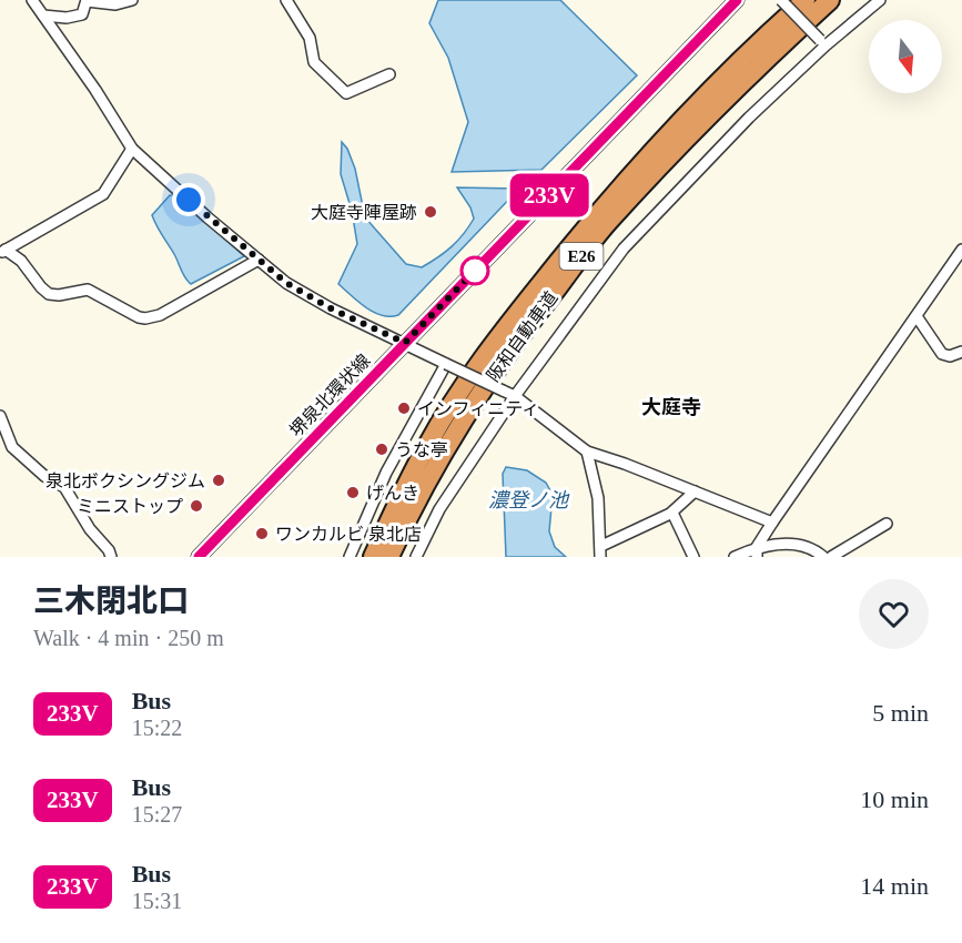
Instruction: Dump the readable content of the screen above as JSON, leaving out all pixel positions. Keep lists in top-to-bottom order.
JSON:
{
  "streets": {
    "highway": ["E26", "阪和自動車道"],
    "main road": ["堺泉北環状線"]
  },
  "districts": ["大庭寺"],
  "water": ["濃登ノ池"],
  "places": [
    "大庭寺陣屋跡",
    "インフィニティ",
    "うな亭",
    "泉北ボクシングジム",
    "げんき",
    "ミニストップ",
    "ワンカルビ 泉北店"
  ],
  "lines": ["bus line 233V"],
  "north": "bottom",
  "page": {
    "on_map": "233V",
    "heading": ["三木閉北口", "Walk · 4 min · 250 m"],
    "list": [
      {
        "mark": "233V",
        "name": "Bus",
        "note": "15:22",
        "value": "5 min"
      },
      {
        "mark": "233V",
        "name": "Bus",
        "note": "15:27",
        "value": "10 min"
      },
      {
        "mark": "233V",
        "name": "Bus",
        "note": "15:31",
        "value": "14 min"
      }
    ]
  }
}
